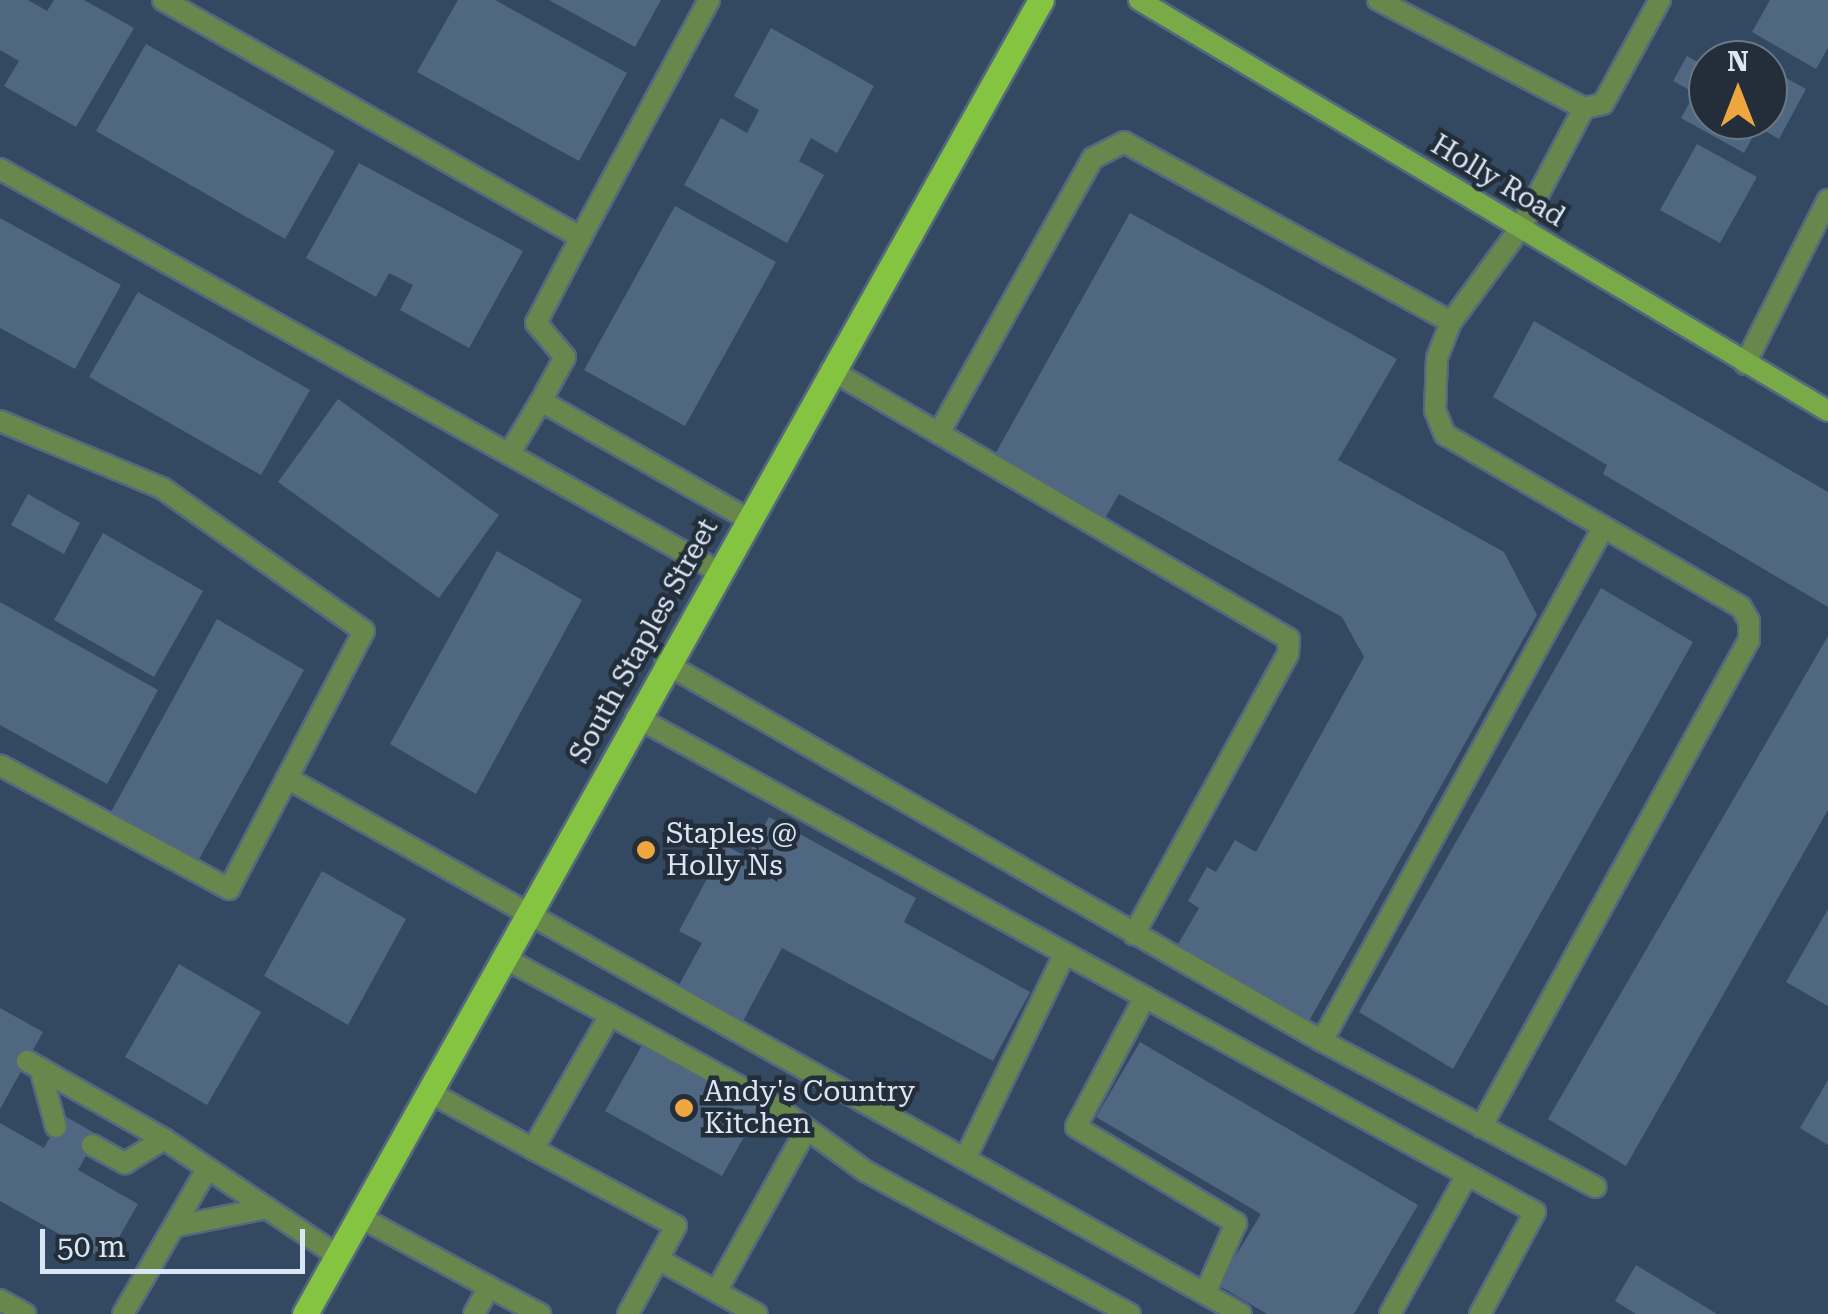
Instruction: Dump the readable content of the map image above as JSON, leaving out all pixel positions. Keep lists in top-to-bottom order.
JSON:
{
  "streets": {
    "main road": ["Holly Road", "South Staples Street"]
  },
  "places": ["Staples @ Holly Ns", "Andy's Country Kitchen"],
  "scale_bar": "50 m",
  "north": "top"
}
